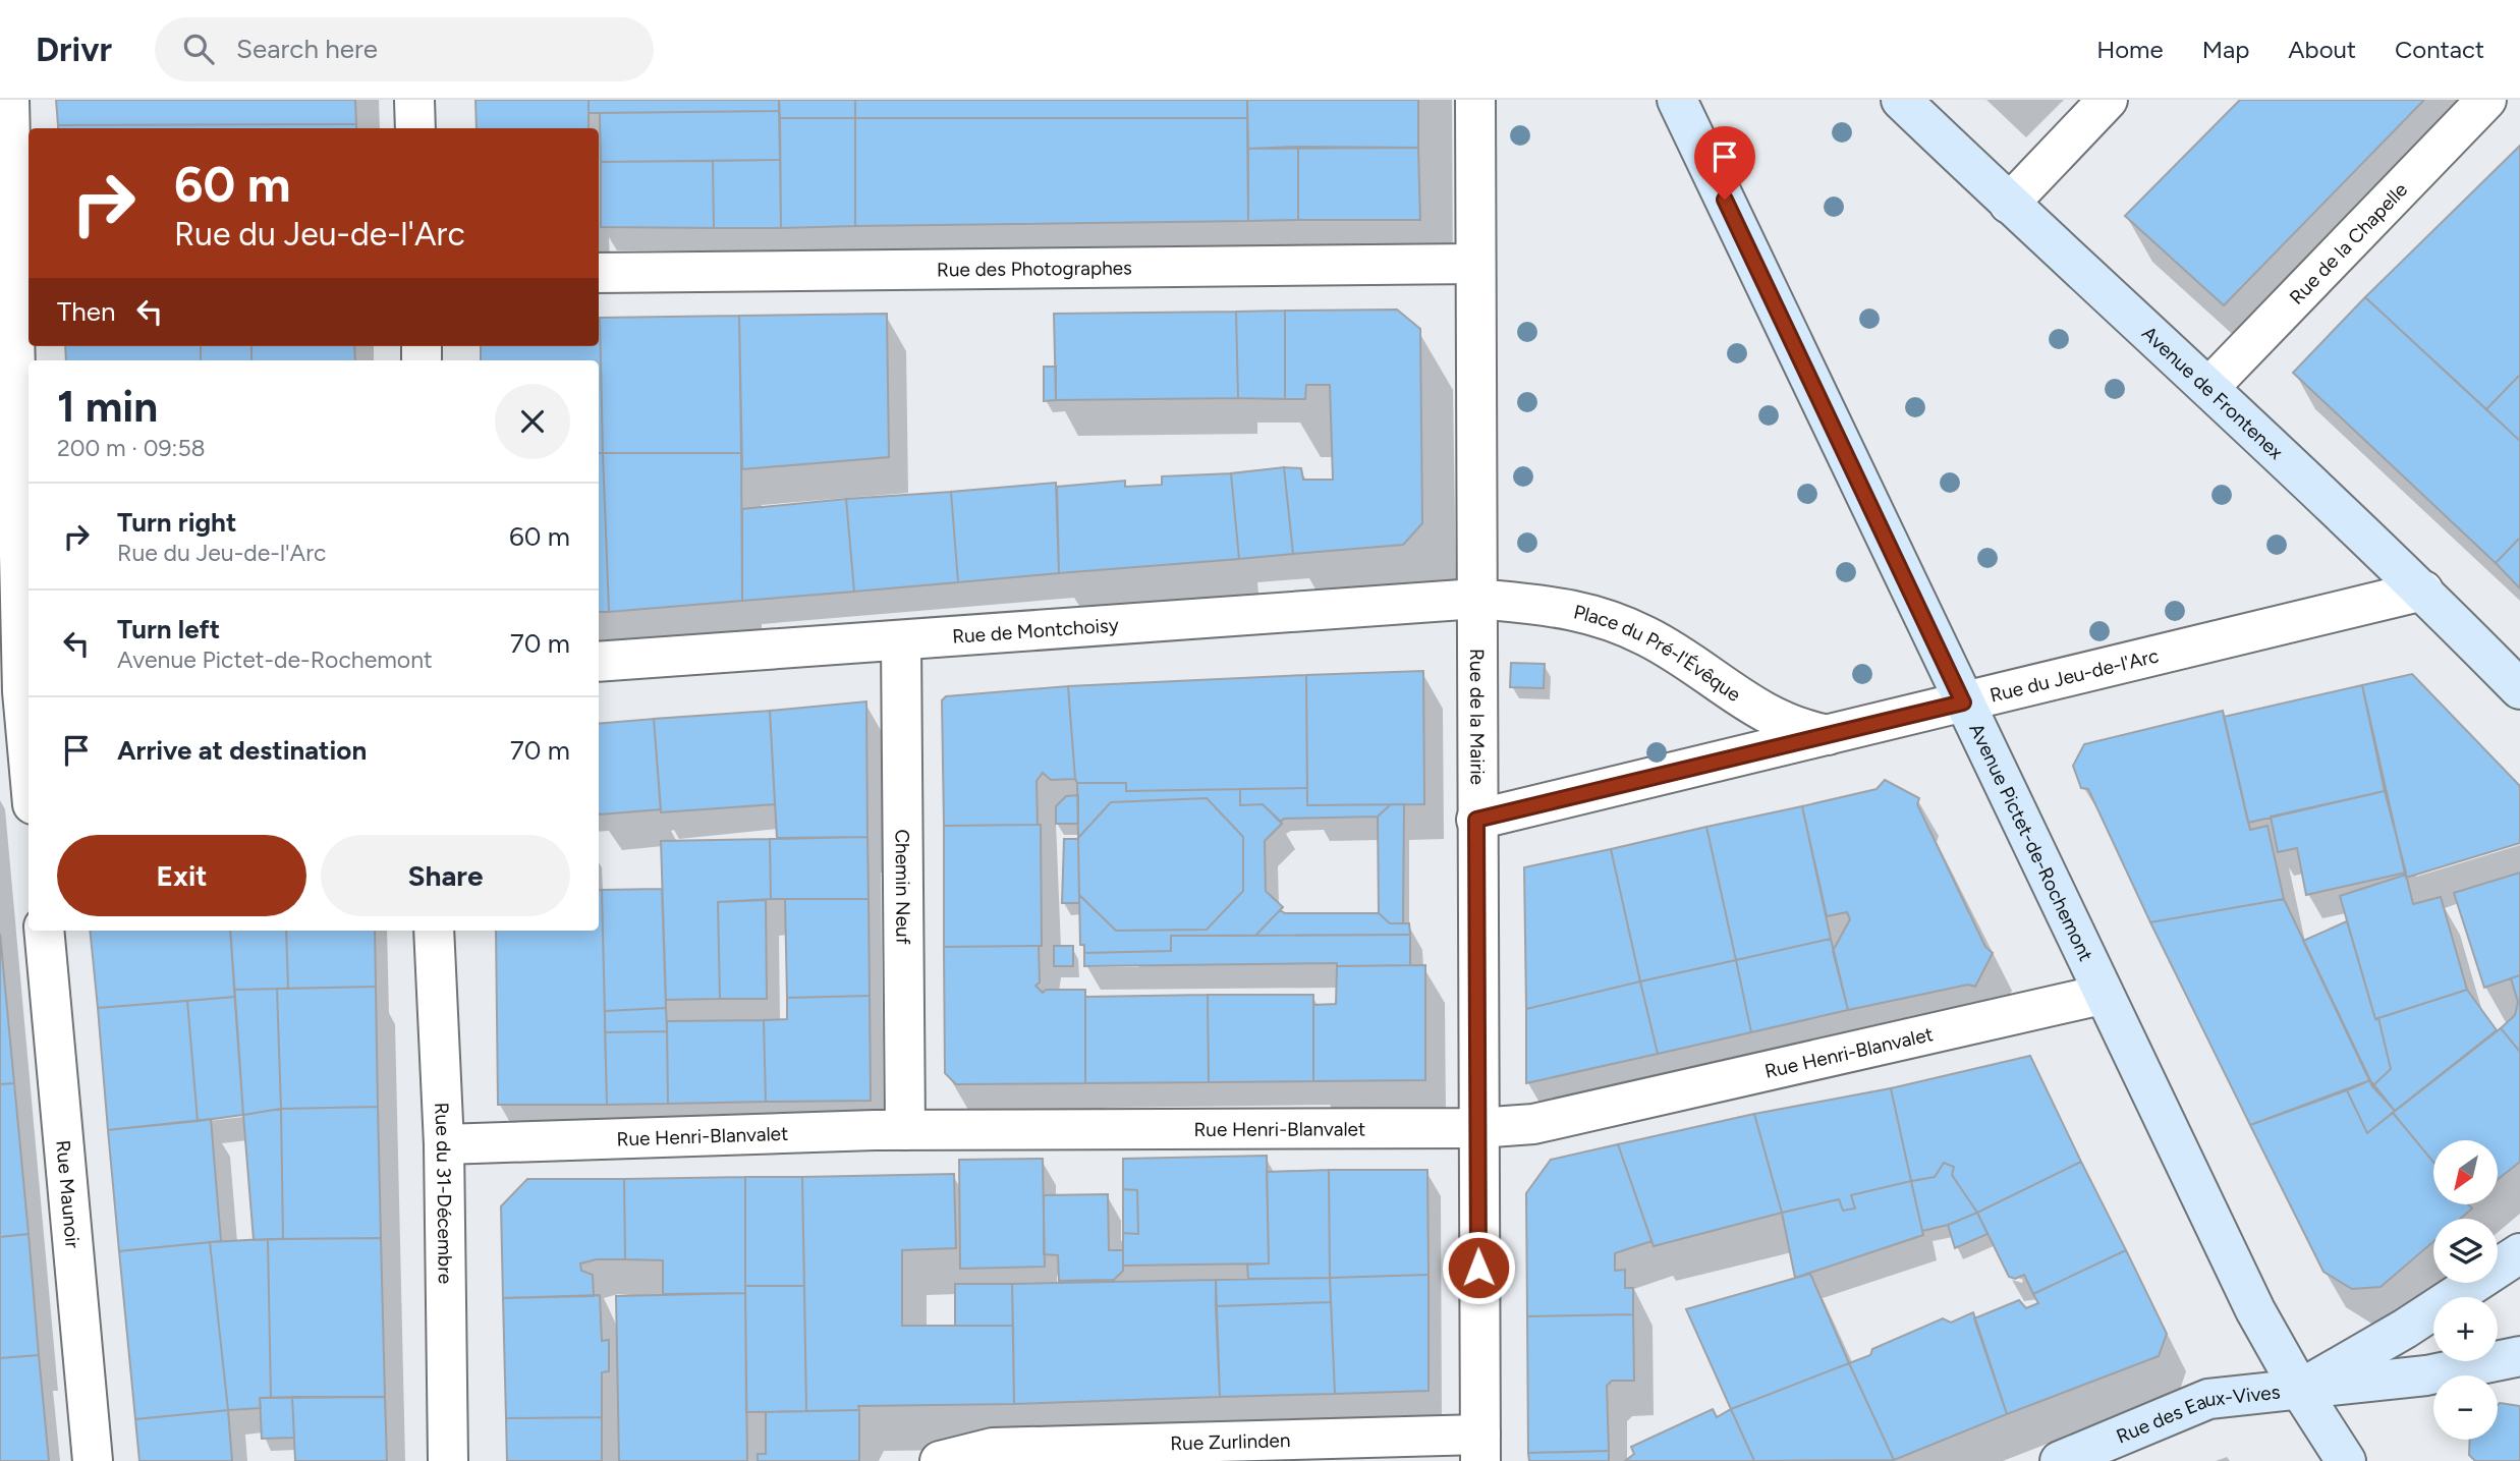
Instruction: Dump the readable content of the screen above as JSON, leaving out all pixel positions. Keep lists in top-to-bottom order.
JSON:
{
  "streets": {
    "street": [
      "Rue de la Chapelle",
      "Rue des Photographes",
      "Avenue de Frontenex",
      "Rue de Montchoisy",
      "Place du Pré-l'Évêque",
      "Rue du Jeu-de-l'Arc",
      "Rue de la Mairie",
      "Avenue Pictet-de-Rochemont",
      "Chemin Neuf",
      "Rue Henri-Blanvalet",
      "Rue Maunoir",
      "Rue du 31-Décembre",
      "Rue des Eaux-Vives",
      "Rue Zurlinden"
    ]
  },
  "crossings": [
    ["Rue de la Chapelle", "Avenue de Frontenex"],
    ["Rue des Photographes", "Rue de la Mairie"],
    ["Avenue de Frontenex", "Rue du Jeu-de-l'Arc"],
    ["Rue de Montchoisy", "Place du Pré-l'Évêque"],
    ["Rue de Montchoisy", "Rue de la Mairie"],
    ["Rue de Montchoisy", "Chemin Neuf"],
    ["Place du Pré-l'Évêque", "Rue du Jeu-de-l'Arc"],
    ["Place du Pré-l'Évêque", "Rue de la Mairie"],
    ["Rue du Jeu-de-l'Arc", "Rue de la Mairie"],
    ["Rue du Jeu-de-l'Arc", "Avenue Pictet-de-Rochemont"],
    ["Rue de la Mairie", "Rue Henri-Blanvalet"],
    ["Rue de la Mairie", "Rue Zurlinden"],
    ["Avenue Pictet-de-Rochemont", "Rue Henri-Blanvalet"],
    ["Avenue Pictet-de-Rochemont", "Rue des Eaux-Vives"],
    ["Chemin Neuf", "Rue Henri-Blanvalet"],
    ["Rue Henri-Blanvalet", "Rue du 31-Décembre"]
  ],
  "north": "bottom left",
  "page": {
    "header": "Drivr",
    "search": "Search here",
    "nav": [
      "Home",
      "Map",
      "About",
      "Contact"
    ],
    "turn": ["60 m", "Rue du Jeu-de-l'Arc"],
    "then": "Then",
    "heading": ["1 min", "200 m · 09:58"],
    "list": [
      {
        "name": "Turn right",
        "note": "Rue du Jeu-de-l'Arc",
        "value": "60 m"
      },
      {
        "name": "Turn left",
        "note": "Avenue Pictet-de-Rochemont",
        "value": "70 m"
      },
      {
        "name": "Arrive at destination",
        "value": "70 m"
      }
    ],
    "buttons": ["Exit", "Share"],
    "map_buttons": ["+", "−"]
  }
}
